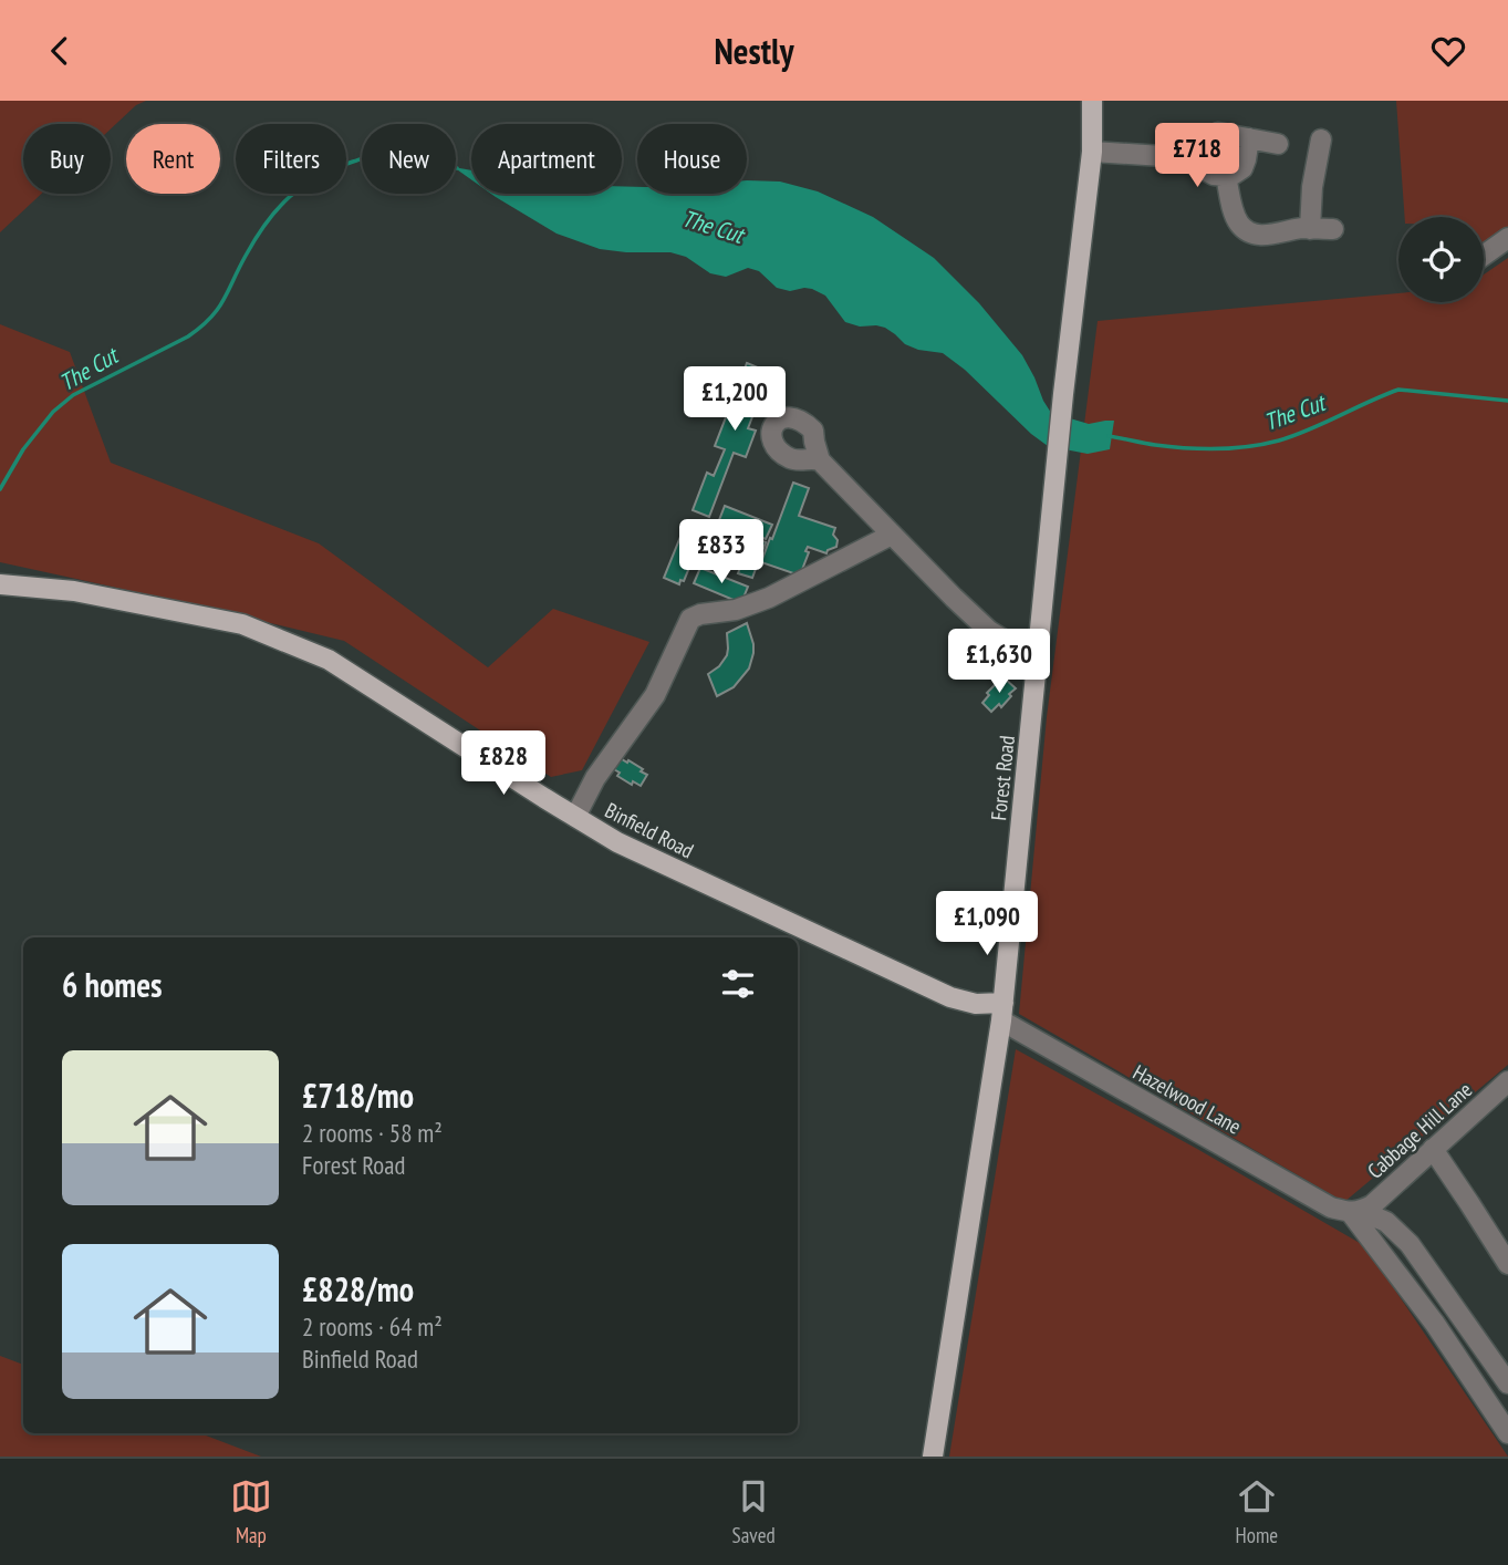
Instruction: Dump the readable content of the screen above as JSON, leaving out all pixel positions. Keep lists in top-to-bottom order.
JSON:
{
  "streets": {
    "main road": ["Forest Road", "Binfield Road"],
    "street": ["Hazelwood Lane", "Cabbage Hill Lane"]
  },
  "crossings": [
    ["Forest Road", "Binfield Road"],
    ["Forest Road", "Hazelwood Lane"],
    ["Binfield Road", "Hazelwood Lane"],
    ["Hazelwood Lane", "Cabbage Hill Lane"]
  ],
  "water": ["The Cut"],
  "page": {
    "header": "Nestly",
    "price": [
      "£718",
      "£1,200",
      "£833",
      "£1,630",
      "£828",
      "£1,090"
    ],
    "chip": [
      "Buy",
      "Rent",
      "Filters",
      "New",
      "Apartment",
      "House"
    ],
    "heading": "6 homes",
    "list": [
      {
        "name": "£718/mo",
        "note": "2 rooms · 58 m² · Forest Road"
      },
      {
        "name": "£828/mo",
        "note": "2 rooms · 64 m² · Binfield Road"
      }
    ],
    "tabs": ["Map", "Saved", "Home"]
  }
}
